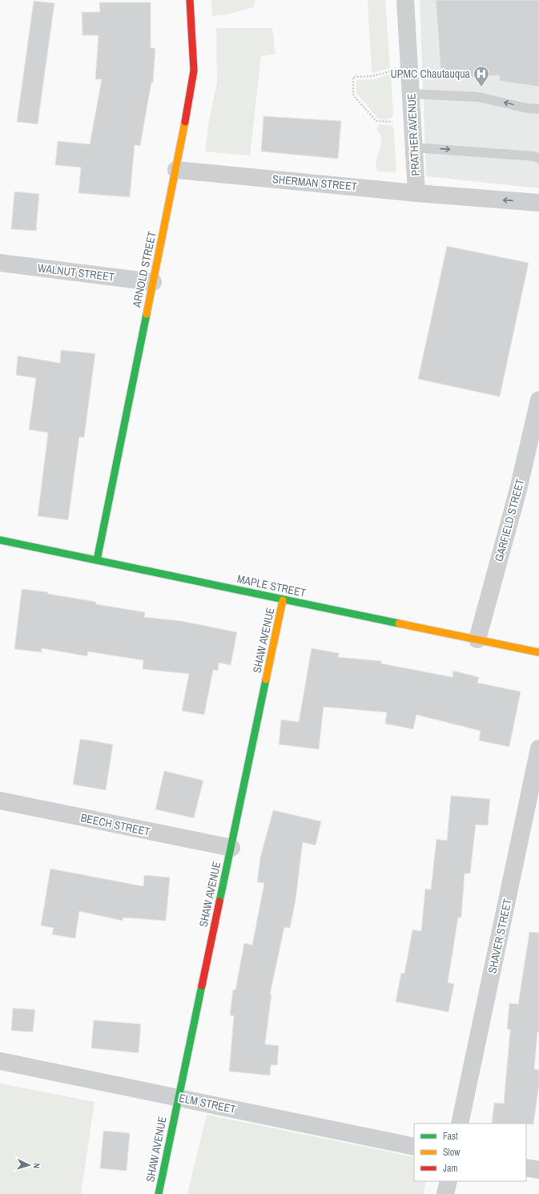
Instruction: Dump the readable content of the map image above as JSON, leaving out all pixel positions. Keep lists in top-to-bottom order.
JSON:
{
  "streets": {
    "street": [
      "PRATHER AVENUE",
      "SHERMAN STREET",
      "ARNOLD STREET",
      "WALNUT STREET",
      "GARFIELD STREET",
      "MAPLE STREET",
      "SHAW AVENUE",
      "BEECH STREET",
      "SHAVER STREET",
      "ELM STREET"
    ]
  },
  "crossings": [
    ["PRATHER AVENUE", "SHERMAN STREET"],
    ["SHERMAN STREET", "ARNOLD STREET"],
    ["ARNOLD STREET", "WALNUT STREET"],
    ["ARNOLD STREET", "MAPLE STREET"],
    ["GARFIELD STREET", "MAPLE STREET"],
    ["MAPLE STREET", "SHAW AVENUE"],
    ["SHAW AVENUE", "BEECH STREET"],
    ["SHAW AVENUE", "ELM STREET"]
  ],
  "places": {
    "hospital": ["UPMC Chautauqua"]
  },
  "legend": ["Fast", "Slow", "Jam"],
  "north": "right"
}
